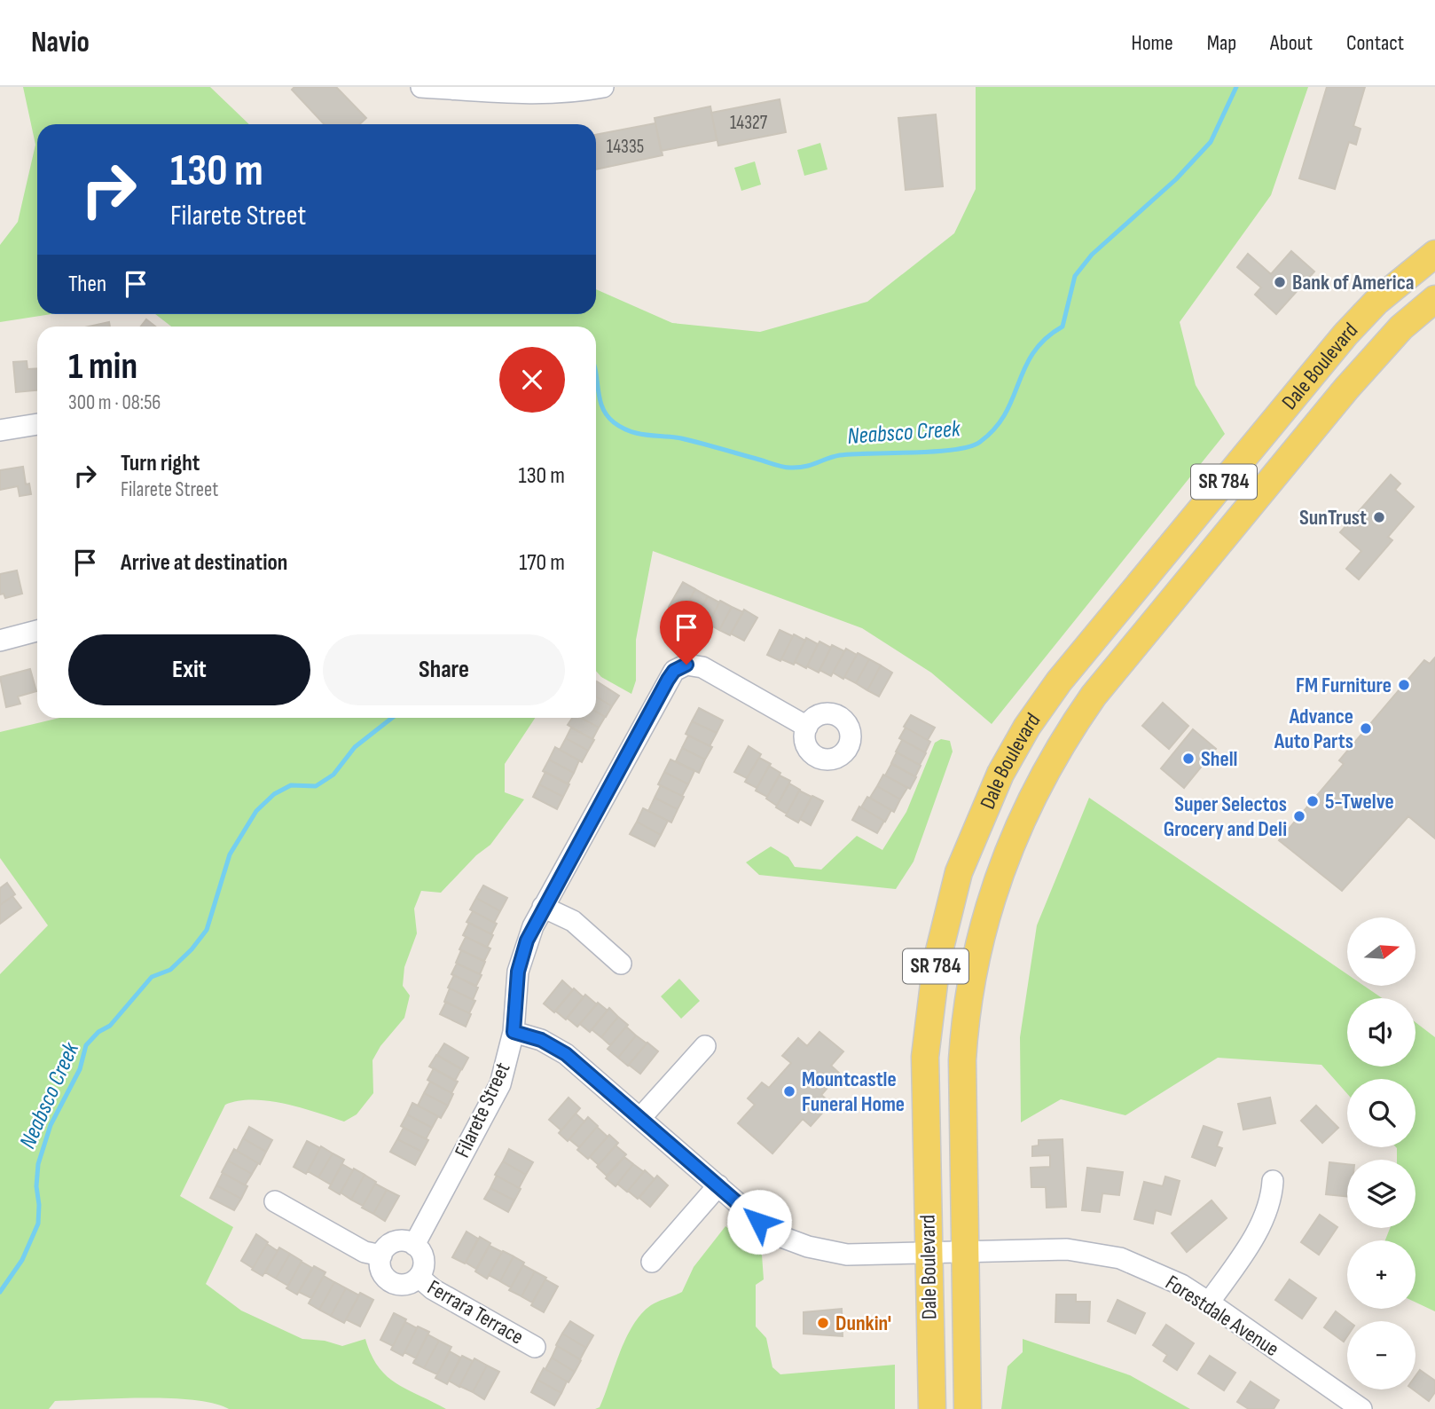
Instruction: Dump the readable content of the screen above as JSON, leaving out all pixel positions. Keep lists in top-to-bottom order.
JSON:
{
  "streets": {
    "main road": ["Dale Boulevard", "SR 784"],
    "street": ["Filarete Street", "Ferrara Terrace", "Forestdale Avenue"]
  },
  "crossings": [
    ["Dale Boulevard", "Forestdale Avenue"],
    ["Filarete Street", "Ferrara Terrace"],
    ["Filarete Street", "Forestdale Avenue"]
  ],
  "water": ["Neabsco Creek"],
  "places": [
    "Bank of America",
    "SunTrust",
    "FM Furniture",
    "Advance Auto Parts",
    "Shell",
    "5-Twelve",
    "Super Selectos Grocery and Deli",
    "Mountcastle Funeral Home",
    "Dunkin'"
  ],
  "house_numbers": ["14327", "14335"],
  "north": "right",
  "page": {
    "header": "Navio",
    "nav": [
      "Home",
      "Map",
      "About",
      "Contact"
    ],
    "turn": ["130 m", "Filarete Street"],
    "then": "Then",
    "heading": ["1 min", "300 m · 08:56"],
    "list": [
      {
        "name": "Turn right",
        "note": "Filarete Street",
        "value": "130 m"
      },
      {
        "name": "Arrive at destination",
        "value": "170 m"
      }
    ],
    "buttons": ["Exit", "Share"],
    "map_buttons": ["+", "−"]
  }
}
